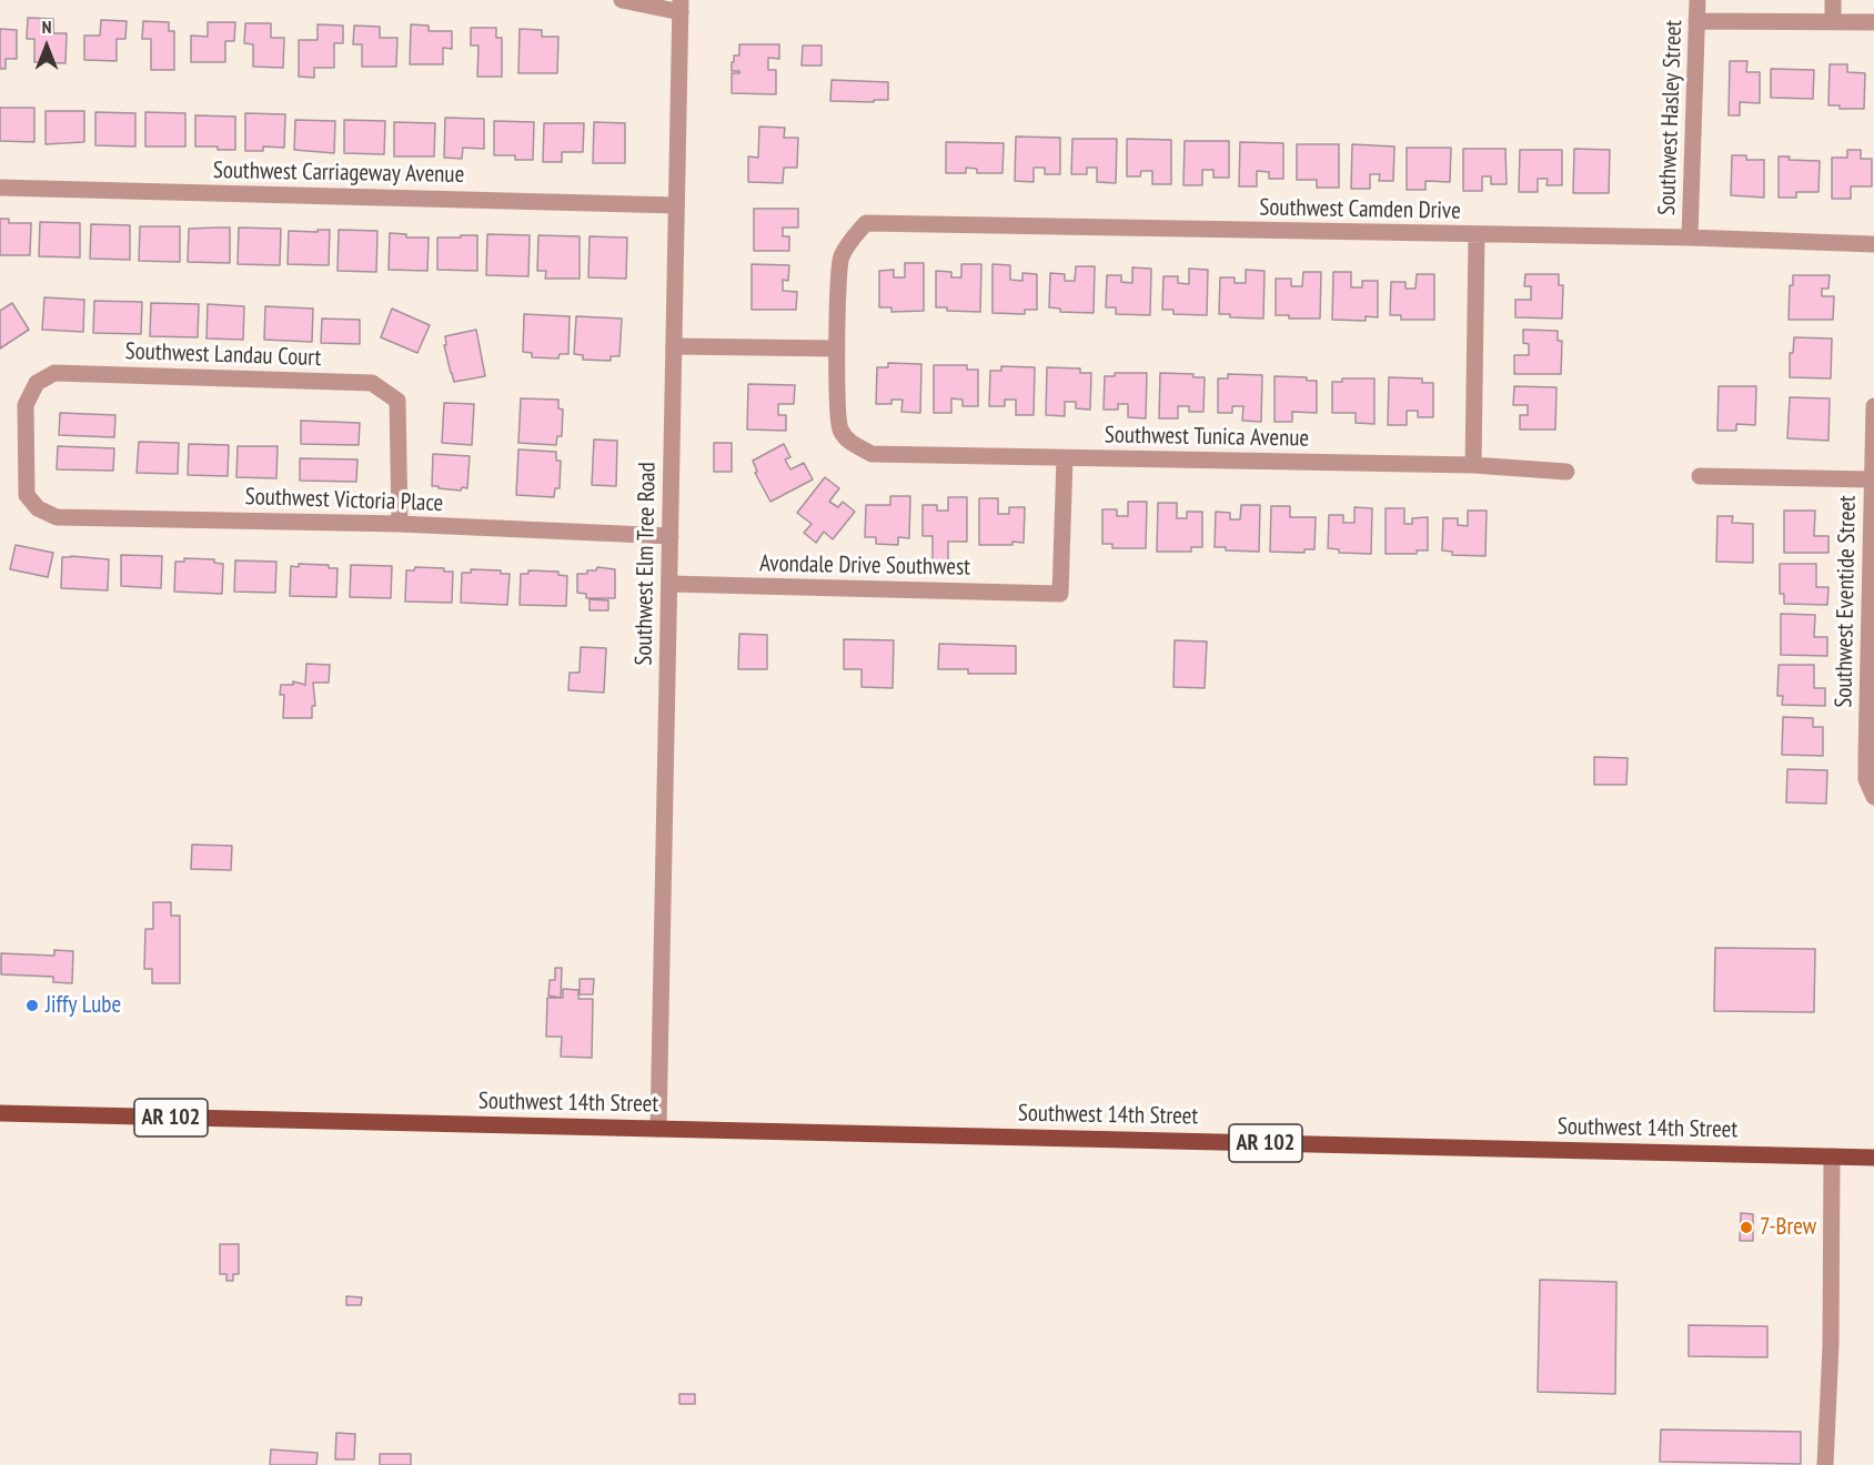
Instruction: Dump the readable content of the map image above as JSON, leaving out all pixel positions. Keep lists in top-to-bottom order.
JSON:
{
  "streets": {
    "main road": ["Southwest 14th Street", "AR 102"],
    "street": [
      "Southwest Hasley Street",
      "Southwest Carriageway Avenue",
      "Southwest Camden Drive",
      "Southwest Landau Court",
      "Southwest Tunica Avenue",
      "Southwest Victoria Place",
      "Southwest Elm Tree Road",
      "Avondale Drive Southwest",
      "Southwest Eventide Street"
    ]
  },
  "crossings": [
    ["Southwest Hasley Street", "Southwest Camden Drive"],
    ["Southwest Carriageway Avenue", "Southwest Elm Tree Road"],
    ["Southwest Camden Drive", "Southwest Tunica Avenue"],
    ["Southwest Landau Court", "Southwest Victoria Place"],
    ["Southwest Tunica Avenue", "Avondale Drive Southwest"],
    ["Southwest Victoria Place", "Southwest Elm Tree Road"],
    ["Southwest Elm Tree Road", "Avondale Drive Southwest"],
    ["Southwest Elm Tree Road", "Southwest 14th Street"]
  ],
  "places": ["Jiffy Lube", "7-Brew"],
  "north": "top"
}
